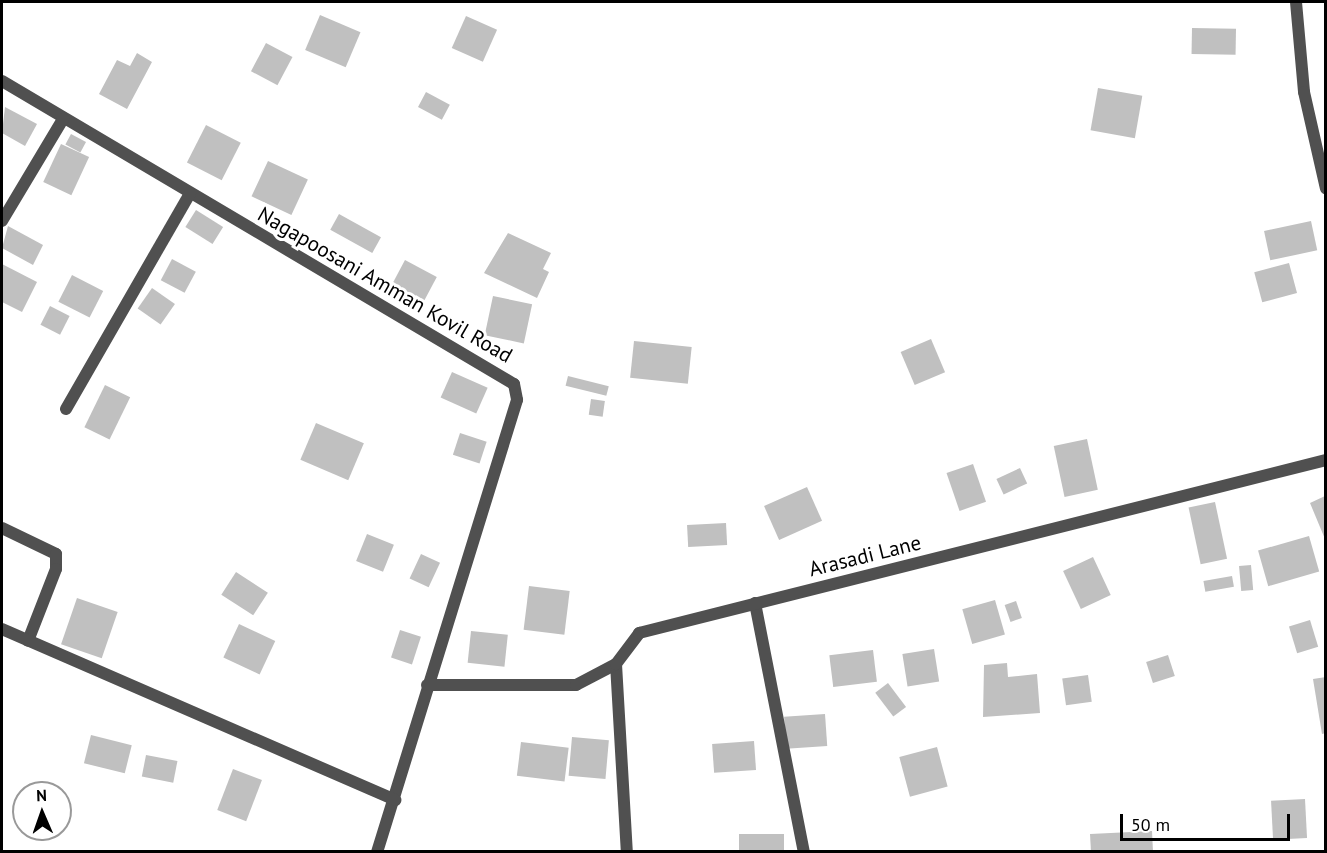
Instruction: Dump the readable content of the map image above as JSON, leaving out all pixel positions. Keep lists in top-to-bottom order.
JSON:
{
  "streets": {
    "street": ["Nagapoosani Amman Kovil Road", "Arasadi Lane"]
  },
  "crossings": [
    ["Nagapoosani Amman Kovil Road", "Arasadi Lane"]
  ],
  "scale_bar": "50 m",
  "north": "top"
}
